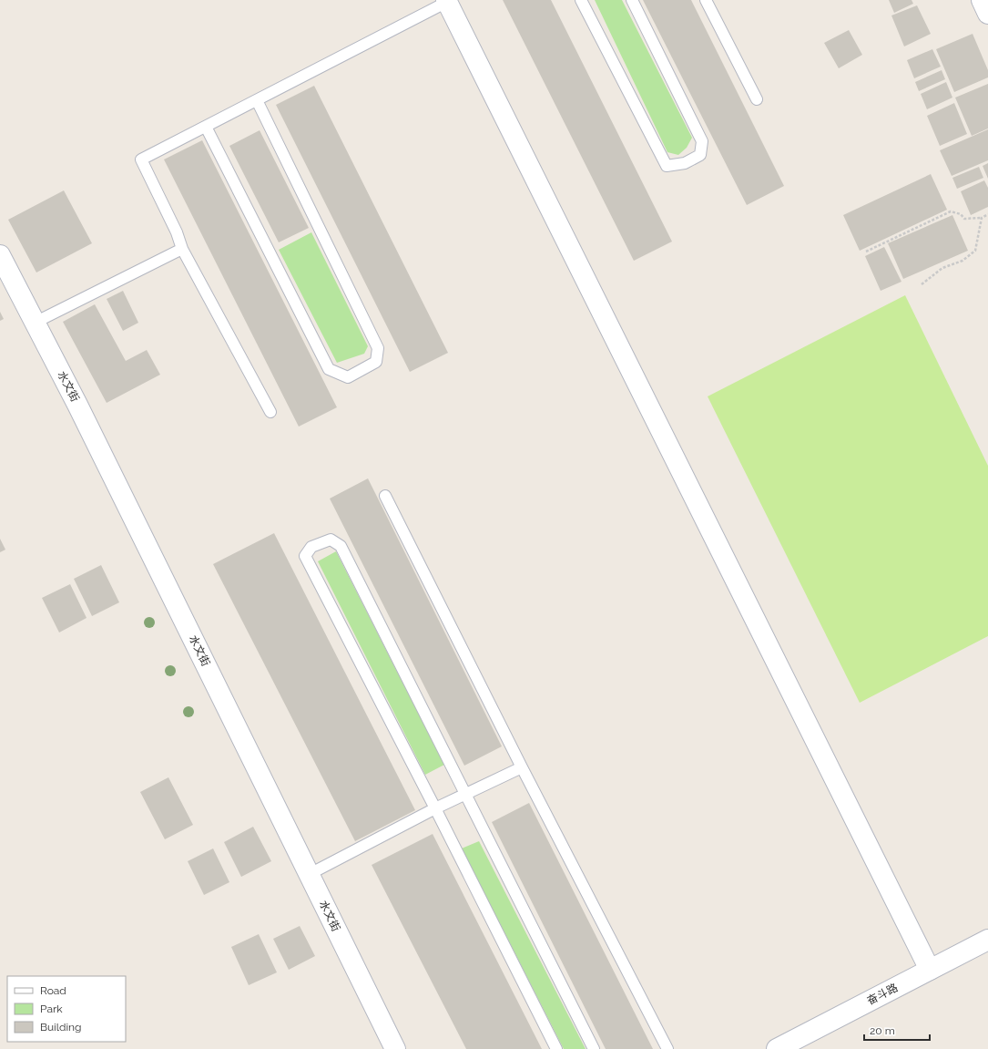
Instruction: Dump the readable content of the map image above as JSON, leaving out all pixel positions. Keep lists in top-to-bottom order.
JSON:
{
  "streets": {
    "street": ["水文街", "奋斗路"]
  },
  "legend": ["Road", "Park", "Building"],
  "scale_bar": "20 m"
}
